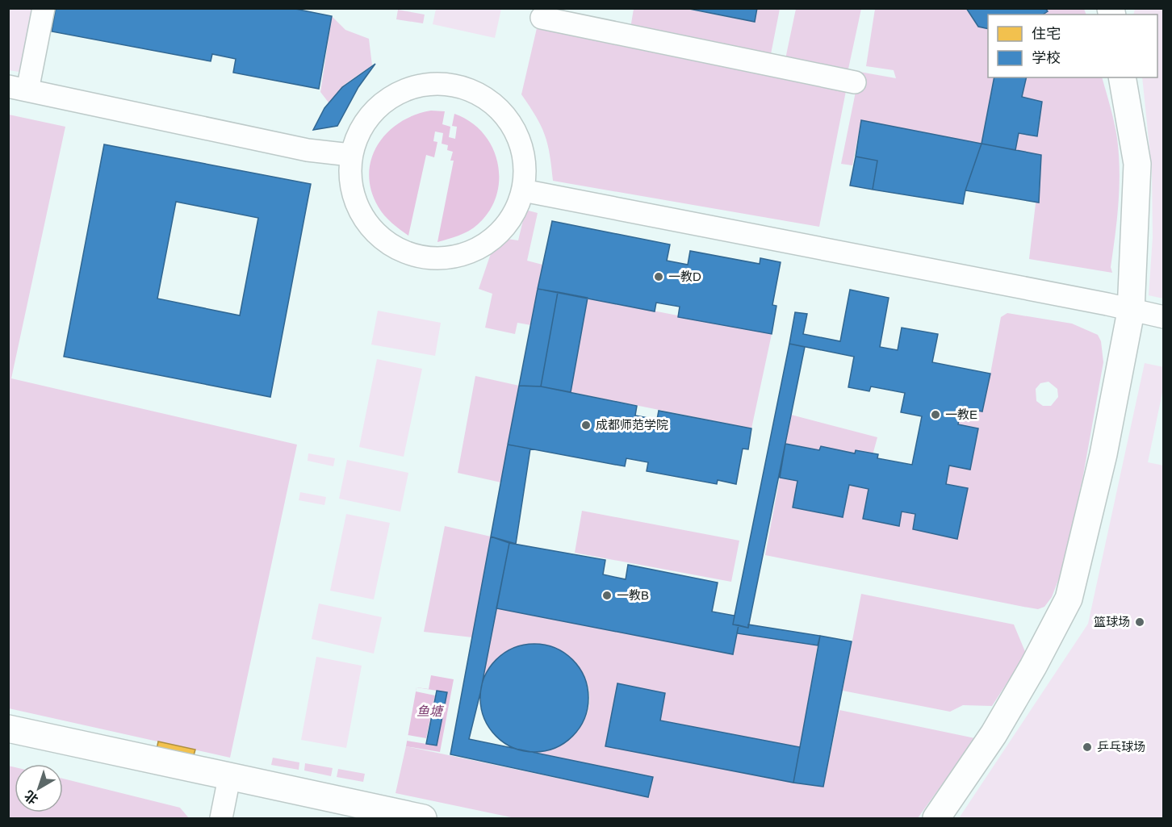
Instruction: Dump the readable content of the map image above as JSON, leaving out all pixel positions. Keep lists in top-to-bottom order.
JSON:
{
  "water": ["鱼塘"],
  "places": [
    "一教D",
    "一教E",
    "成都师范学院",
    "一教B",
    "篮球场",
    "乒乓球场"
  ],
  "legend": ["住宅", "学校"],
  "north": "bottom left"
}
